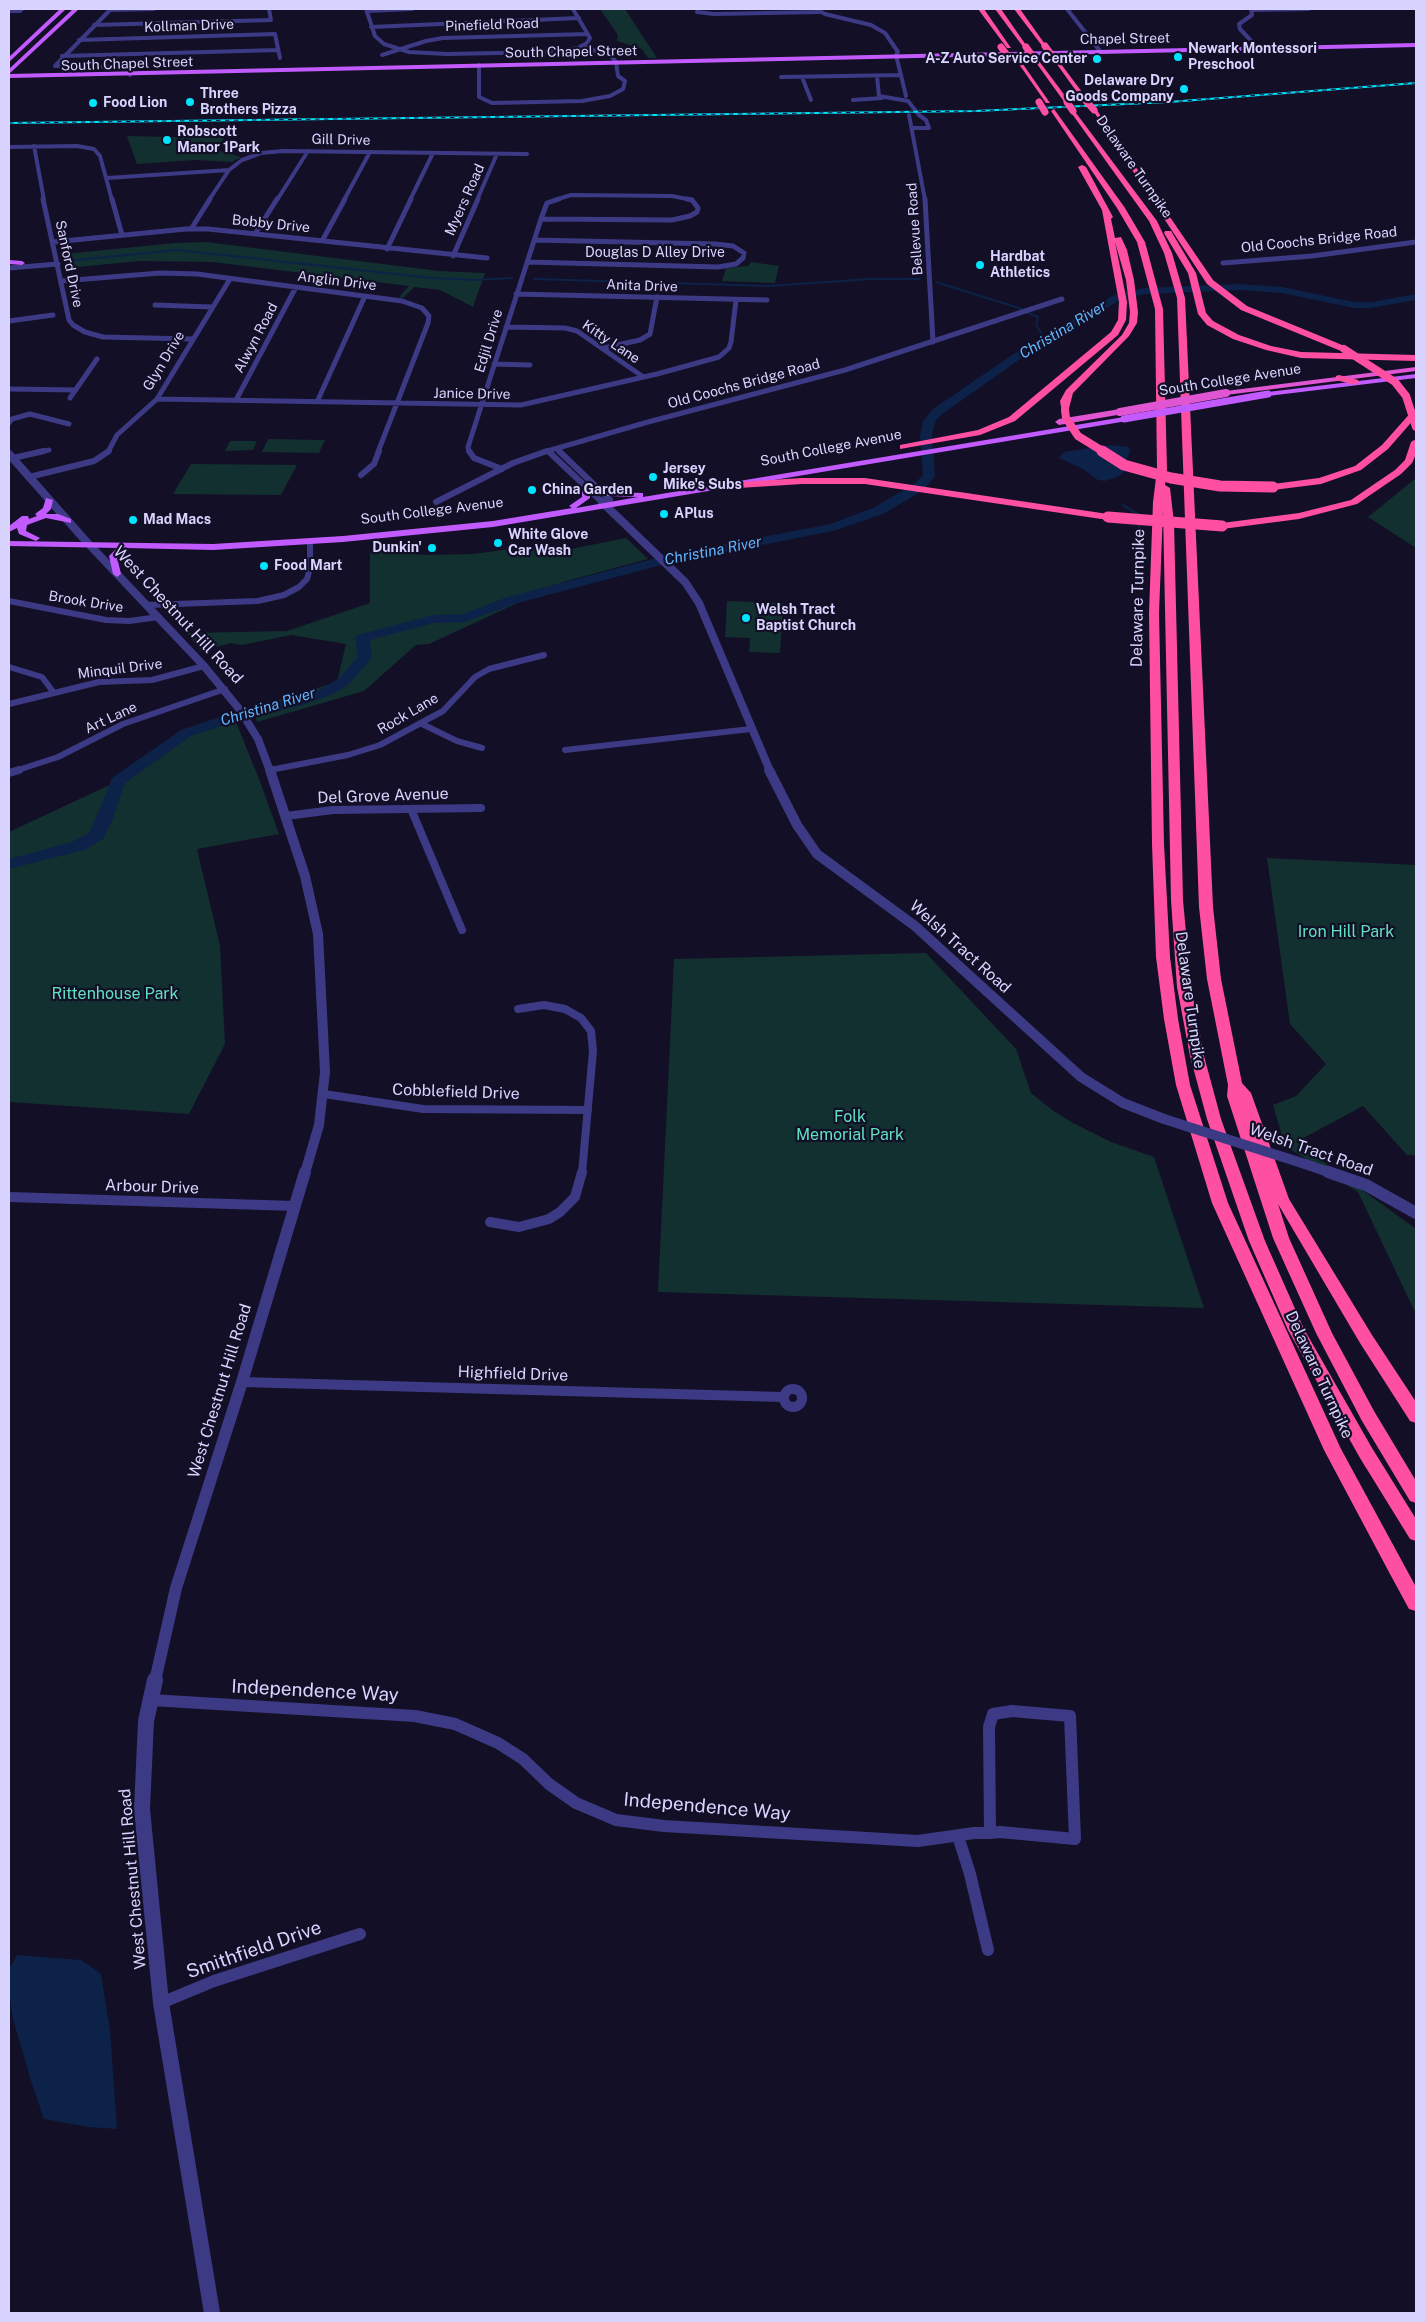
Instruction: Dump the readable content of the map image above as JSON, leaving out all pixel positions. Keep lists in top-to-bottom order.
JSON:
{
  "streets": {
    "highway": ["Delaware Turnpike", "South College Avenue"],
    "main road": ["Chapel Street", "South Chapel Street"],
    "street": [
      "Pinefield Road",
      "Kollman Drive",
      "Gill Drive",
      "Myers Road",
      "Bobby Drive",
      "Bellevue Road",
      "Old Coochs Bridge Road",
      "Douglas D Alley Drive",
      "Sanford Drive",
      "Anglin Drive",
      "Anita Drive",
      "Alwyn Road",
      "Edjil Drive",
      "Kitty Lane",
      "Glyn Drive",
      "Janice Drive",
      "Brook Drive",
      "West Chestnut Hill Road",
      "Minquil Drive",
      "Rock Lane",
      "Art Lane",
      "Del Grove Avenue",
      "Welsh Tract Road",
      "Cobblefield Drive",
      "Arbour Drive",
      "Highfield Drive",
      "Independence Way",
      "Smithfield Drive"
    ]
  },
  "crossings": [
    ["Chapel Street", "South Chapel Street"],
    ["Gill Drive", "Myers Road"],
    ["Gill Drive", "Bobby Drive"],
    ["Myers Road", "Bobby Drive"],
    ["Bobby Drive", "Sanford Drive"],
    ["Bellevue Road", "Old Coochs Bridge Road"],
    ["Old Coochs Bridge Road", "Edjil Drive"],
    ["Old Coochs Bridge Road", "Welsh Tract Road"],
    ["Douglas D Alley Drive", "Edjil Drive"],
    ["Sanford Drive", "Anglin Drive"],
    ["Sanford Drive", "Glyn Drive"],
    ["Anglin Drive", "Alwyn Road"],
    ["Anglin Drive", "Glyn Drive"],
    ["Anglin Drive", "Janice Drive"],
    ["Anita Drive", "Edjil Drive"],
    ["Anita Drive", "Janice Drive"],
    ["Alwyn Road", "Janice Drive"],
    ["Edjil Drive", "Kitty Lane"],
    ["Edjil Drive", "Janice Drive"],
    ["Kitty Lane", "Janice Drive"],
    ["Glyn Drive", "Janice Drive"],
    ["Glyn Drive", "West Chestnut Hill Road"],
    ["South College Avenue", "West Chestnut Hill Road"],
    ["South College Avenue", "Welsh Tract Road"],
    ["Brook Drive", "West Chestnut Hill Road"],
    ["West Chestnut Hill Road", "Minquil Drive"],
    ["West Chestnut Hill Road", "Rock Lane"],
    ["West Chestnut Hill Road", "Art Lane"],
    ["West Chestnut Hill Road", "Del Grove Avenue"],
    ["West Chestnut Hill Road", "Cobblefield Drive"],
    ["West Chestnut Hill Road", "Arbour Drive"],
    ["West Chestnut Hill Road", "Highfield Drive"],
    ["West Chestnut Hill Road", "Independence Way"],
    ["West Chestnut Hill Road", "Smithfield Drive"]
  ],
  "water": ["Christina River"],
  "parks": ["Iron Hill Park", "Rittenhouse Park", "Folk Memorial Park"],
  "places": [
    "Newark Montessori Preschool",
    "A-Z Auto Service Center",
    "Delaware Dry Goods Company",
    "Three Brothers Pizza",
    "Food Lion",
    "Robscott Manor 1Park",
    "Hardbat Athletics",
    "Jersey Mike's Subs",
    "China Garden",
    "APlus",
    "Mad Macs",
    "White Glove Car Wash",
    "Dunkin'",
    "Food Mart",
    "Welsh Tract Baptist Church"
  ]
}
